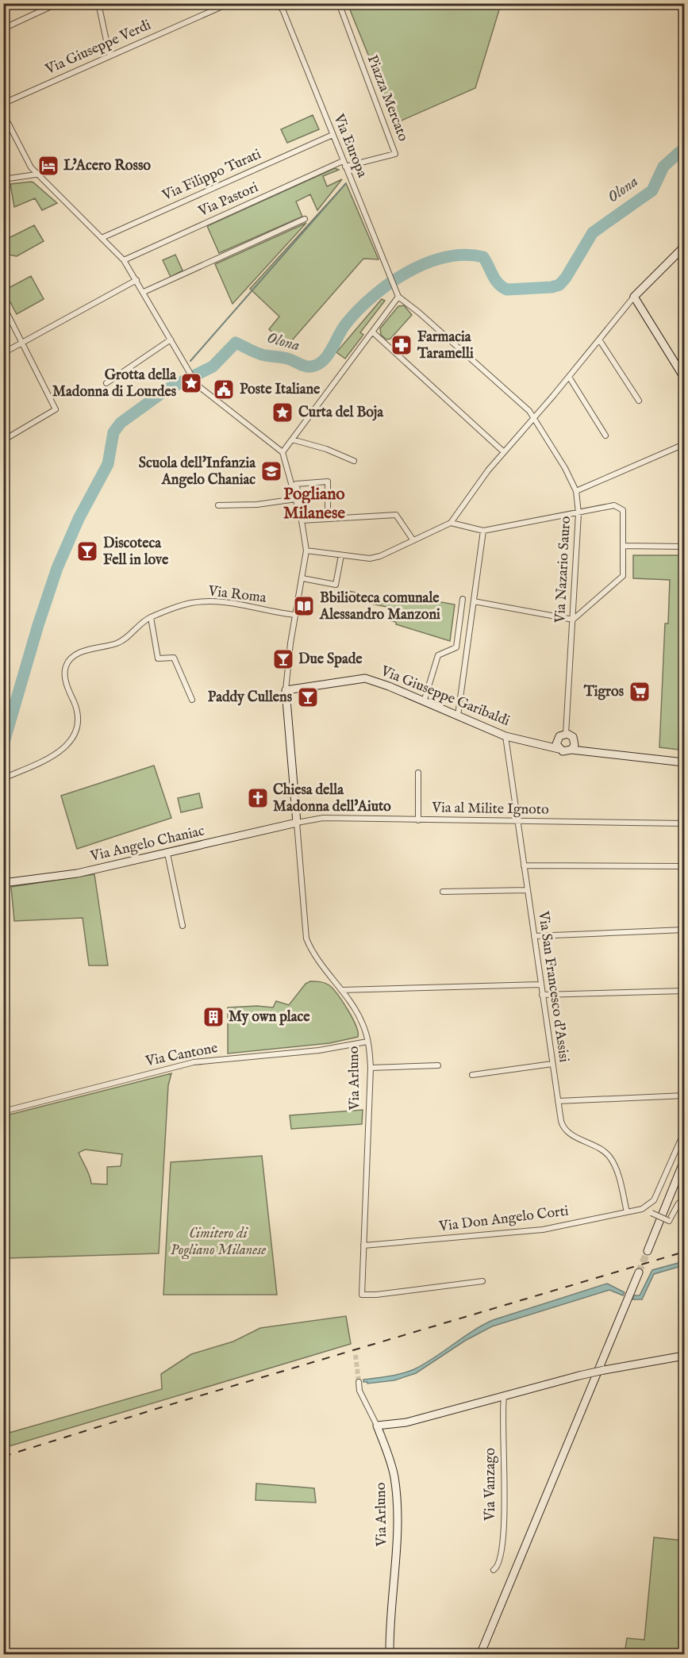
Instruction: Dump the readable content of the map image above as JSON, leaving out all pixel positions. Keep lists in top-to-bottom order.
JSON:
{
  "streets": {
    "street": [
      "Via Giuseppe Verdi",
      "Piazza Mercato",
      "Via Europa",
      "Via Filippo Turati",
      "Via Pastori",
      "Via Nazario Sauro",
      "Via Roma",
      "Via Giuseppe Garibaldi",
      "Via al Milite Ignoto",
      "Via Angelo Chaniac",
      "Via San Francesco d'Assisi",
      "Via Cantone",
      "Via Arluno",
      "Via Don Angelo Corti",
      "Via Vanzago"
    ]
  },
  "crossings": [
    ["Piazza Mercato", "Via Europa"],
    ["Via Europa", "Via Filippo Turati"],
    ["Via Europa", "Via Pastori"],
    ["Via Europa", "Via Nazario Sauro"],
    ["Via Nazario Sauro", "Via Giuseppe Garibaldi"],
    ["Via Giuseppe Garibaldi", "Via San Francesco d'Assisi"],
    ["Via al Milite Ignoto", "Via Angelo Chaniac"],
    ["Via al Milite Ignoto", "Via San Francesco d'Assisi"],
    ["Via al Milite Ignoto", "Via Arluno"],
    ["Via Angelo Chaniac", "Via Arluno"],
    ["Via San Francesco d'Assisi", "Via Don Angelo Corti"],
    ["Via Cantone", "Via Arluno"],
    ["Via Arluno", "Via Don Angelo Corti"]
  ],
  "districts": ["Pogliano Milanese"],
  "water": ["Olona"],
  "parks": ["Cimitero di Pogliano Milanese"],
  "places": {
    "hotel": ["L'Acero Rosso"],
    "pharmacy": ["Farmacia Taramelli"],
    "place": ["Grotta della Madonna di Lourdes", "Curta del Boja"],
    "public building": ["Poste Italiane"],
    "school or university": ["Scuola dell'Infanzia Angelo Chaniac"],
    "bar": ["Discoteca Fell in love", "Due Spade", "Paddy Cullens"],
    "library": ["Bbilioteca comunale Alessandro Manzoni"],
    "supermarket": ["Tigros"],
    "church": ["Chiesa della Madonna dell'Aiuto"],
    "building": ["My own place"]
  }
}
